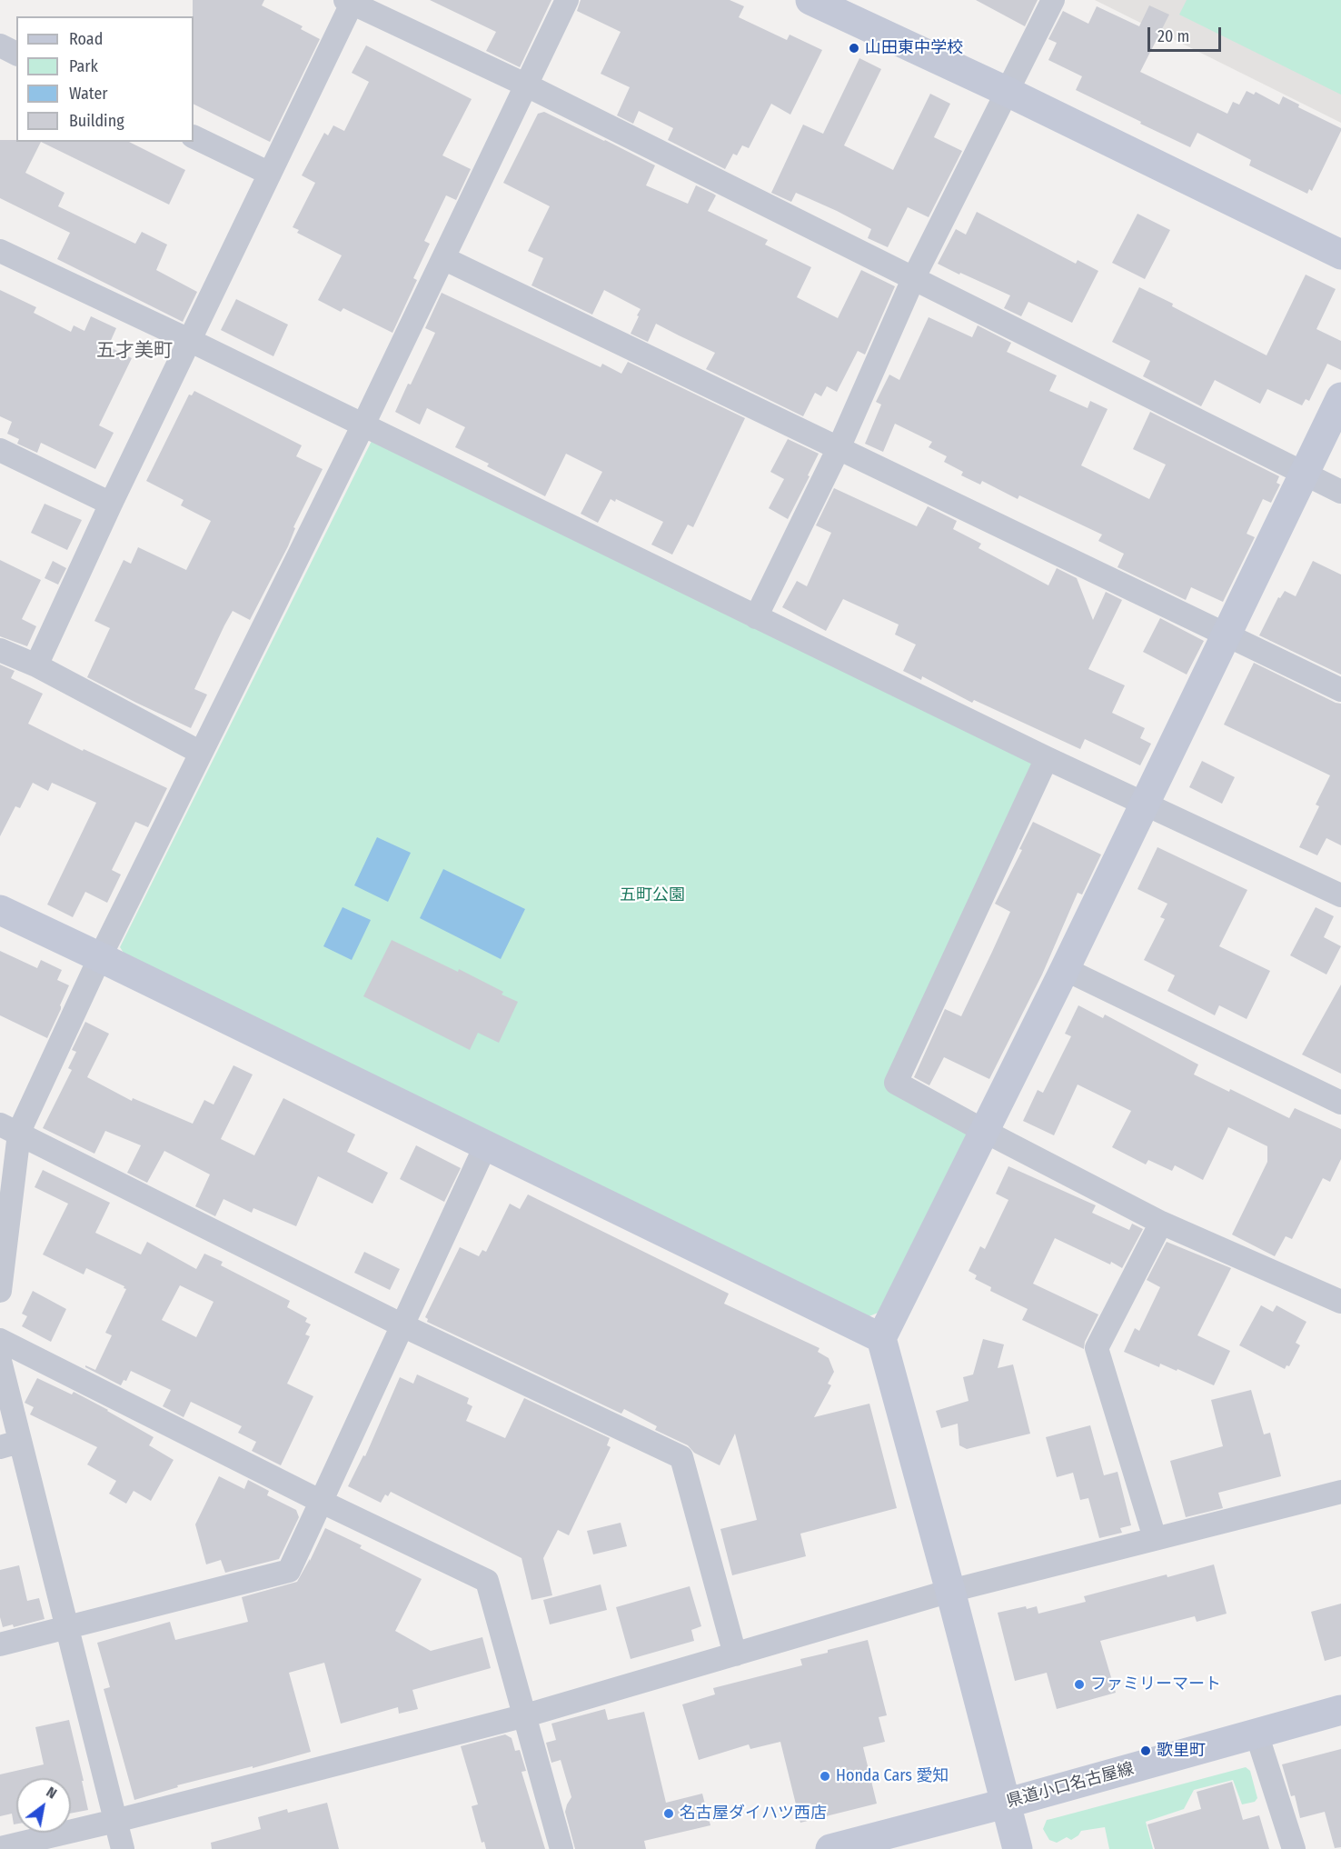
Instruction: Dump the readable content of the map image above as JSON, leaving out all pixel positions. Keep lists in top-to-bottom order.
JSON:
{
  "streets": {
    "street": ["県道小口名古屋線"]
  },
  "districts": ["五才美町"],
  "parks": ["五町公園"],
  "places": [
    "山田東中学校",
    "ファミリーマート",
    "歌里町",
    "Honda Cars 愛知",
    "名古屋ダイハツ西店"
  ],
  "legend": [
    "Road",
    "Park",
    "Water",
    "Building"
  ],
  "scale_bar": "20 m",
  "north": "top right"
}
